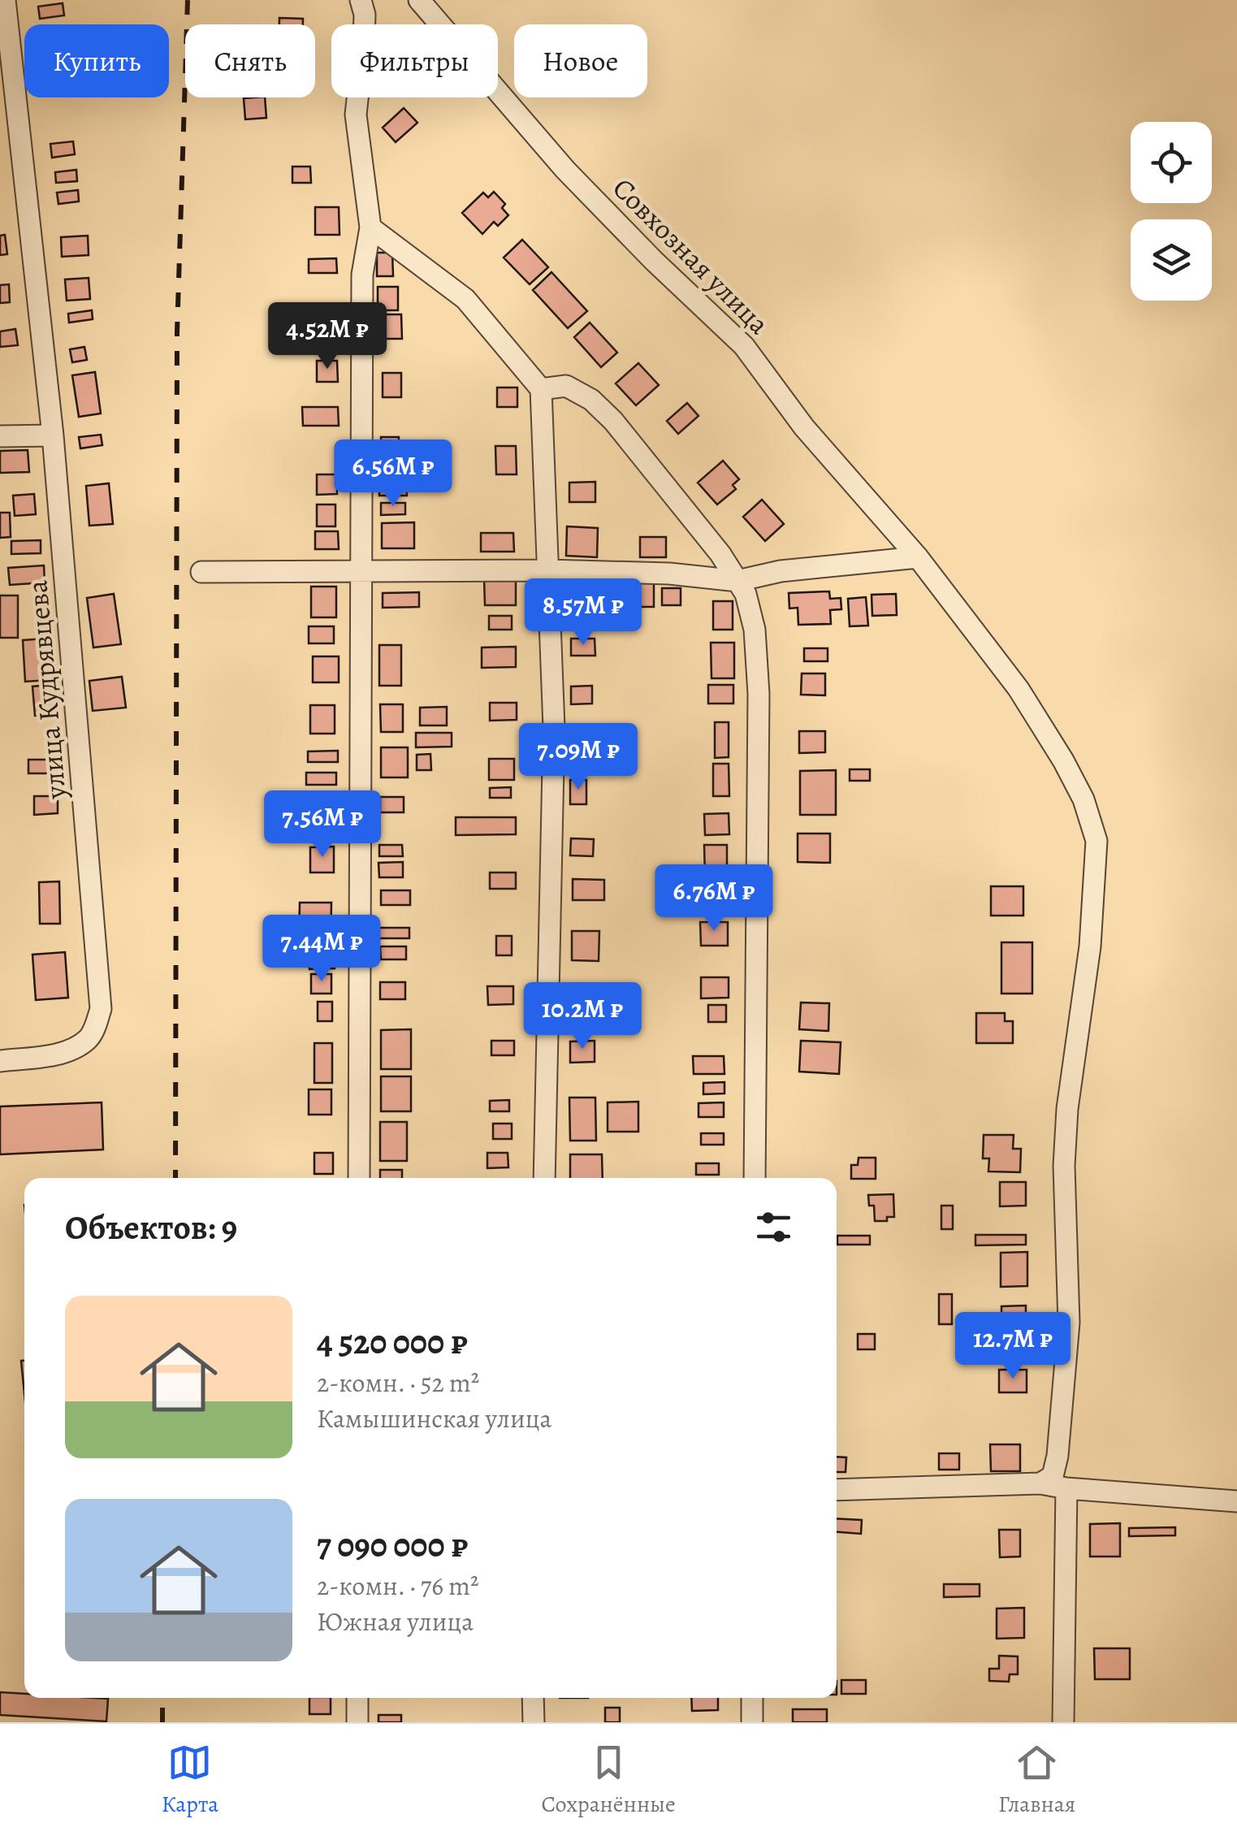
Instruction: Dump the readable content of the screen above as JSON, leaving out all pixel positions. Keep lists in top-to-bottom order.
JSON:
{
  "streets": {
    "street": ["Совхозная улица", "улица Кудрявцева"]
  },
  "page": {
    "chip": [
      "Купить",
      "Снять",
      "Фильтры",
      "Новое"
    ],
    "price": [
      "4.52M ₽",
      "6.56M ₽",
      "8.57M ₽",
      "7.09M ₽",
      "7.56M ₽",
      "6.76M ₽",
      "7.44M ₽",
      "10.2M ₽",
      "12.7M ₽"
    ],
    "heading": "Объектов: 9",
    "list": [
      {
        "name": "4 520 000 ₽",
        "note": "2-комн. · 52 m² · Камышинская улица"
      },
      {
        "name": "7 090 000 ₽",
        "note": "2-комн. · 76 m² · Южная улица"
      }
    ],
    "tabs": ["Карта", "Сохранённые", "Главная"]
  }
}
